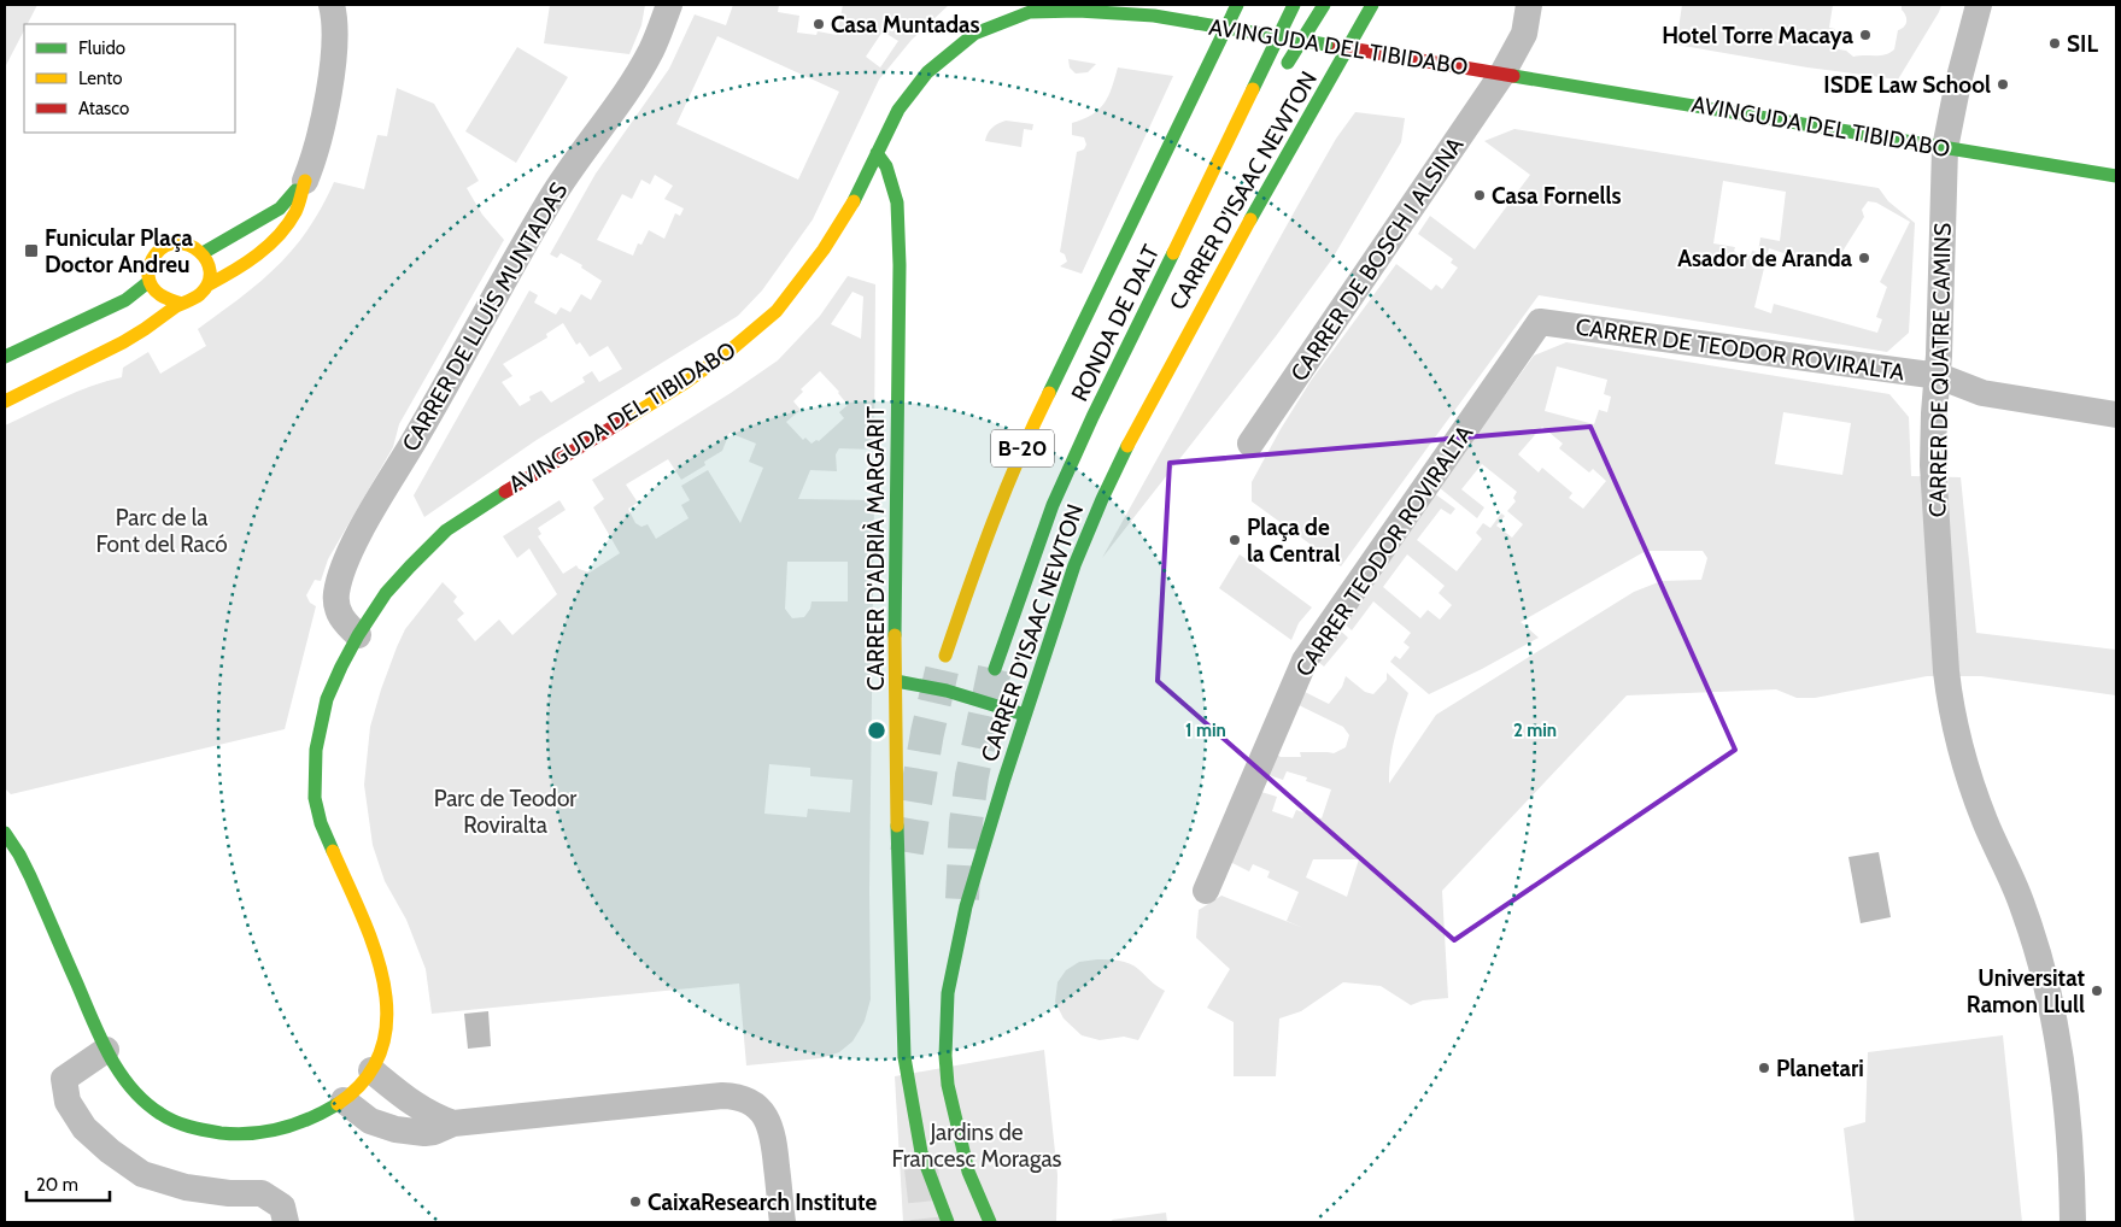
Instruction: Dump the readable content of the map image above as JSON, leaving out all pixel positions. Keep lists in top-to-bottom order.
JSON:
{
  "streets": {
    "main road": [
      "AVINGUDA DEL TIBIDABO",
      "CARRER D'ISAAC NEWTON",
      "RONDA DE DALT",
      "B-20",
      "CARRER D'ADRIÀ MARGARIT"
    ],
    "street": [
      "CARRER DE BOSCH I ALSINA",
      "CARRER DE LLUÍS MUNTADAS",
      "CARRER DE TEODOR ROVIRALTA",
      "CARRER DE QUATRE CAMINS",
      "CARRER TEODOR ROVIRALTA"
    ]
  },
  "crossings": [
    ["AVINGUDA DEL TIBIDABO", "CARRER D'ISAAC NEWTON"],
    ["AVINGUDA DEL TIBIDABO", "CARRER DE BOSCH I ALSINA"],
    ["AVINGUDA DEL TIBIDABO", "CARRER DE LLUÍS MUNTADAS"],
    ["AVINGUDA DEL TIBIDABO", "CARRER DE QUATRE CAMINS"],
    ["AVINGUDA DEL TIBIDABO", "CARRER D'ADRIÀ MARGARIT"],
    ["CARRER DE TEODOR ROVIRALTA", "CARRER DE QUATRE CAMINS"],
    ["CARRER DE TEODOR ROVIRALTA", "CARRER TEODOR ROVIRALTA"]
  ],
  "parks": ["Parc de la Font del Racó", "Parc de Teodor Roviralta", "Jardins de Francesc Moragas"],
  "places": {
    "other": [
      "Casa Muntadas",
      "Hotel Torre Macaya",
      "SIL",
      "ISDE Law School",
      "Casa Fornells",
      "Asador de Aranda",
      "Plaça de la Central",
      "Universitat Ramon Llull",
      "Planetari",
      "CaixaResearch Institute"
    ],
    "transit": ["Funicular Plaça Doctor Andreu"]
  },
  "legend": ["Fluido", "Lento", "Atasco"],
  "scale_bar": "20 m",
  "rings": ["1 min", "2 min"]
}
